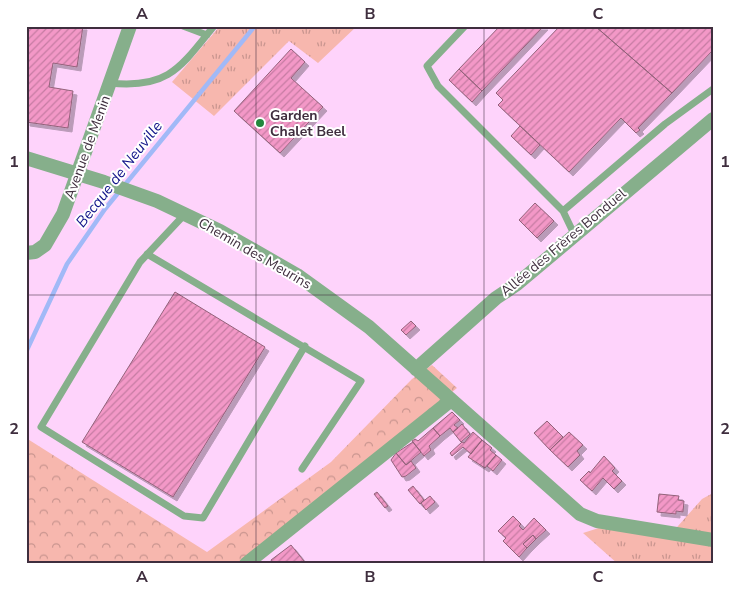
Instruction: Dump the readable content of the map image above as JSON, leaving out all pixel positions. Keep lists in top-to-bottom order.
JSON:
{
  "streets": {
    "street": ["Avenue de Menin", "Allée des Frères Bonduel", "Chemin des Meurins"]
  },
  "crossings": [
    ["Avenue de Menin", "Chemin des Meurins"],
    ["Allée des Frères Bonduel", "Chemin des Meurins"]
  ],
  "water": ["Becque de Neuville"],
  "places": ["Garden Chalet Beel"],
  "grid": {
    "columns": ["A", "B", "C"],
    "rows": ["1", "2"]
  }
}
